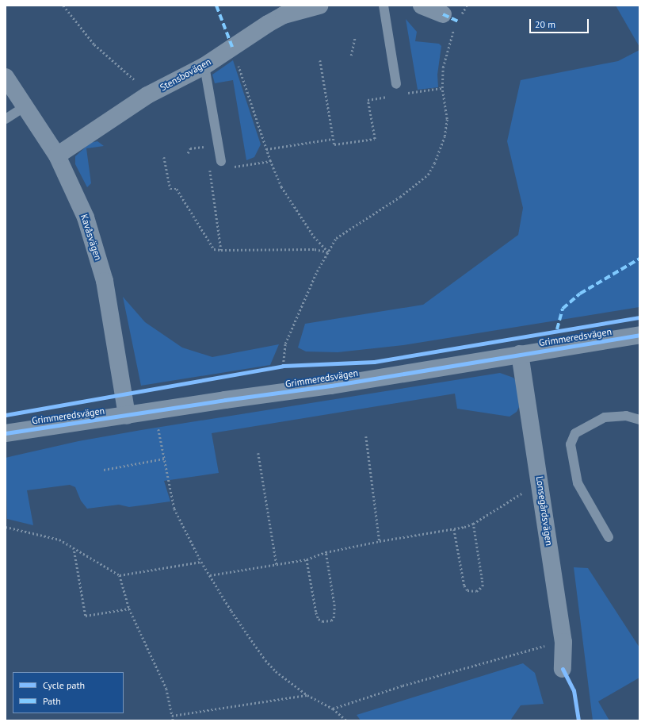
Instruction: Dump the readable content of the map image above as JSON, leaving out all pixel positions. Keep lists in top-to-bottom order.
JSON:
{
  "streets": {
    "street": [
      "Stensbovägen",
      "Kavåsvägen",
      "Grimmeredsvägen",
      "Lonsegårdsvägen"
    ]
  },
  "crossings": [
    ["Stensbovägen", "Kavåsvägen"],
    ["Kavåsvägen", "Grimmeredsvägen"],
    ["Grimmeredsvägen", "Lonsegårdsvägen"]
  ],
  "legend": ["Cycle path", "Path"],
  "scale_bar": "20 m"
}
